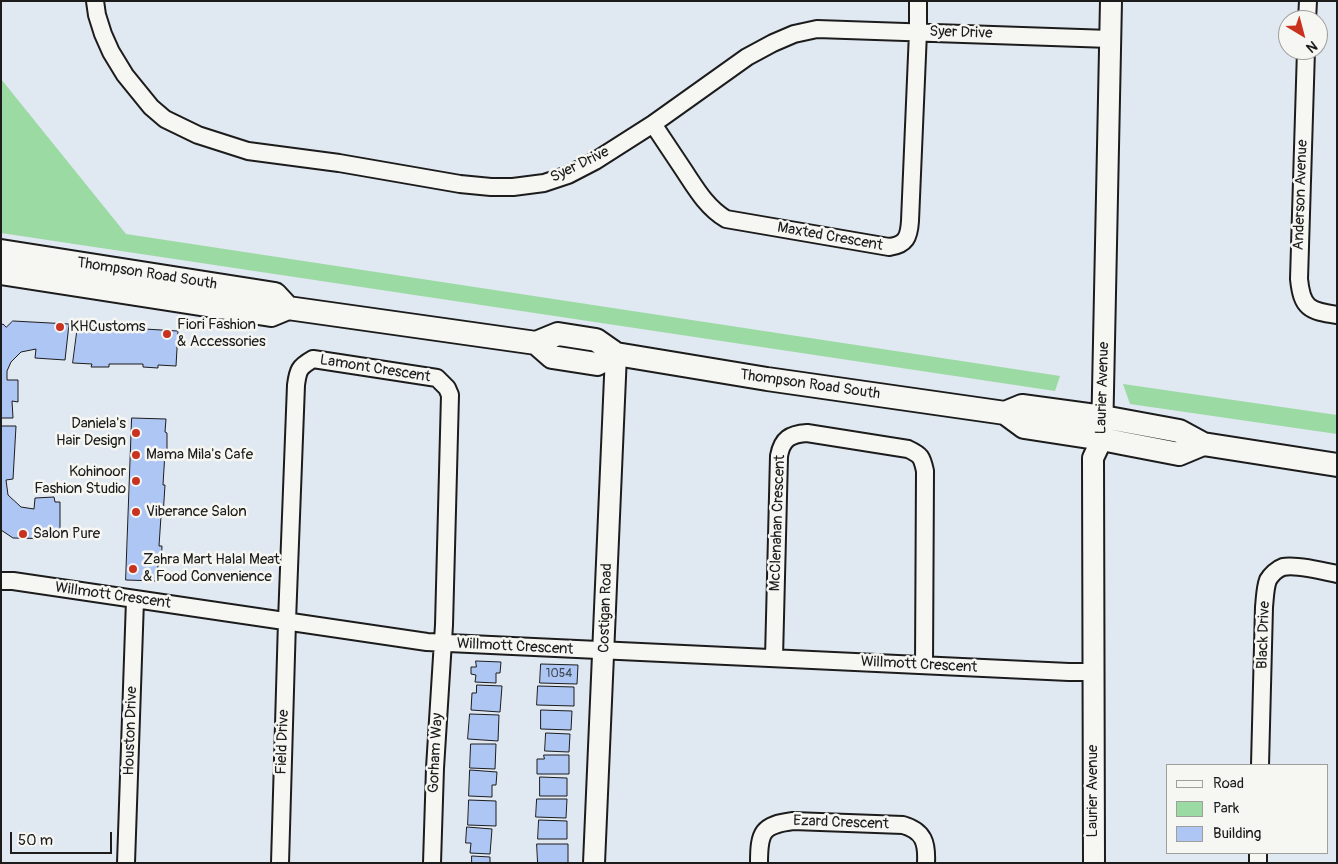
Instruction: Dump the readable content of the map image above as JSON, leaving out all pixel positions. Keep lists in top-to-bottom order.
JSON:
{
  "streets": {
    "main road": ["Thompson Road South"],
    "street": [
      "Syer Drive",
      "Anderson Avenue",
      "Maxted Crescent",
      "Lamont Crescent",
      "Laurier Avenue",
      "McClenahan Crescent",
      "Willmott Crescent",
      "Costigan Road",
      "Black Drive",
      "Houston Drive",
      "Field Drive",
      "Gorham Way",
      "Ezard Crescent"
    ]
  },
  "crossings": [
    ["Syer Drive", "Maxted Crescent"],
    ["Syer Drive", "Laurier Avenue"],
    ["Thompson Road South", "Laurier Avenue"],
    ["Thompson Road South", "Costigan Road"],
    ["Lamont Crescent", "Willmott Crescent"],
    ["Lamont Crescent", "Field Drive"],
    ["Lamont Crescent", "Gorham Way"],
    ["Laurier Avenue", "Willmott Crescent"],
    ["McClenahan Crescent", "Willmott Crescent"],
    ["Willmott Crescent", "Costigan Road"],
    ["Willmott Crescent", "Houston Drive"],
    ["Willmott Crescent", "Field Drive"],
    ["Willmott Crescent", "Gorham Way"]
  ],
  "places": [
    "KHCustoms",
    "Fiori Fashion & Accessories",
    "Daniela's Hair Design",
    "Mama Mila's Cafe",
    "Kohinoor Fashion Studio",
    "Viberance Salon",
    "Salon Pure",
    "Zahra Mart Halal Meat & Food Convenience"
  ],
  "house_numbers": ["1054"],
  "legend": ["Road", "Park", "Building"],
  "scale_bar": "50 m",
  "north": "bottom right"
}
